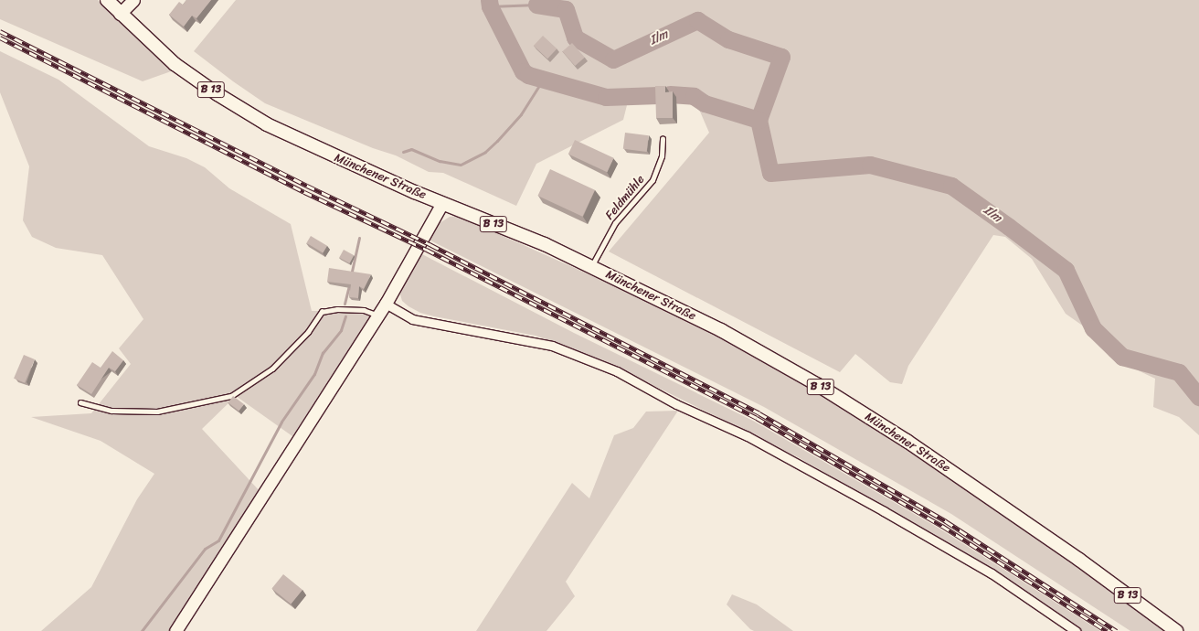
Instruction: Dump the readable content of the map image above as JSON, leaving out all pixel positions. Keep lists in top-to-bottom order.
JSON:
{
  "streets": {
    "main road": ["B 13", "Münchener Straße"],
    "lane": ["Feldmühle"]
  },
  "crossings": [
    ["Münchener Straße", "Feldmühle"]
  ],
  "water": ["Ilm"]
}
